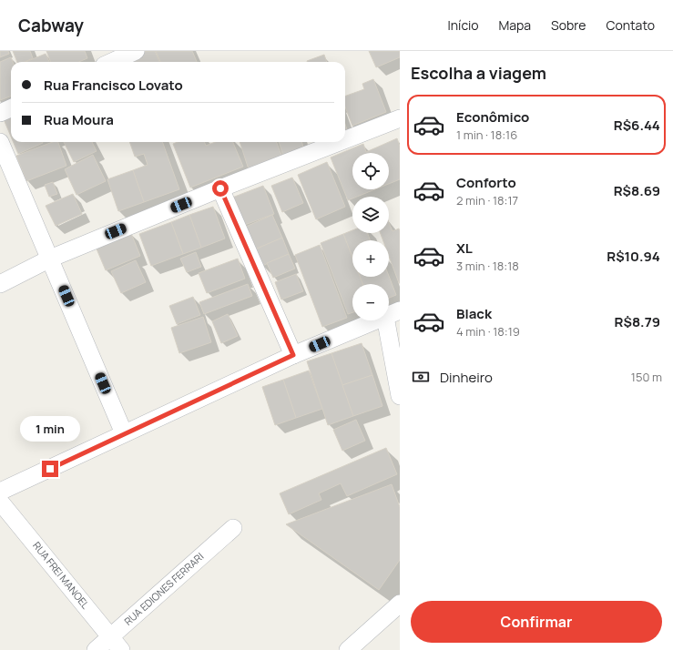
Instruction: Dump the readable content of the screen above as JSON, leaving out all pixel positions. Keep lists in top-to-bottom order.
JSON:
{
  "streets": {
    "street": ["RUA FREI MANOEL", "RUA EDIONES FERRARI"]
  },
  "crossings": [
    ["RUA FREI MANOEL", "RUA EDIONES FERRARI"]
  ],
  "page": {
    "header": "Cabway",
    "nav": [
      "Início",
      "Mapa",
      "Sobre",
      "Contato"
    ],
    "heading": "Escolha a viagem",
    "banner": ["Rua Francisco Lovato", "Rua Moura"],
    "list": [
      {
        "name": "Econômico",
        "note": "1 min · 18:16",
        "value": "R$6.44"
      },
      {
        "name": "Conforto",
        "note": "2 min · 18:17",
        "value": "R$8.69"
      },
      {
        "name": "XL",
        "note": "3 min · 18:18",
        "value": "R$10.94"
      },
      {
        "name": "Black",
        "note": "4 min · 18:19",
        "value": "R$8.79"
      }
    ],
    "map_buttons": ["+", "−"],
    "pay": ["Dinheiro", "150 m"],
    "bubble": "1 min",
    "buttons": "Confirmar"
  }
}
